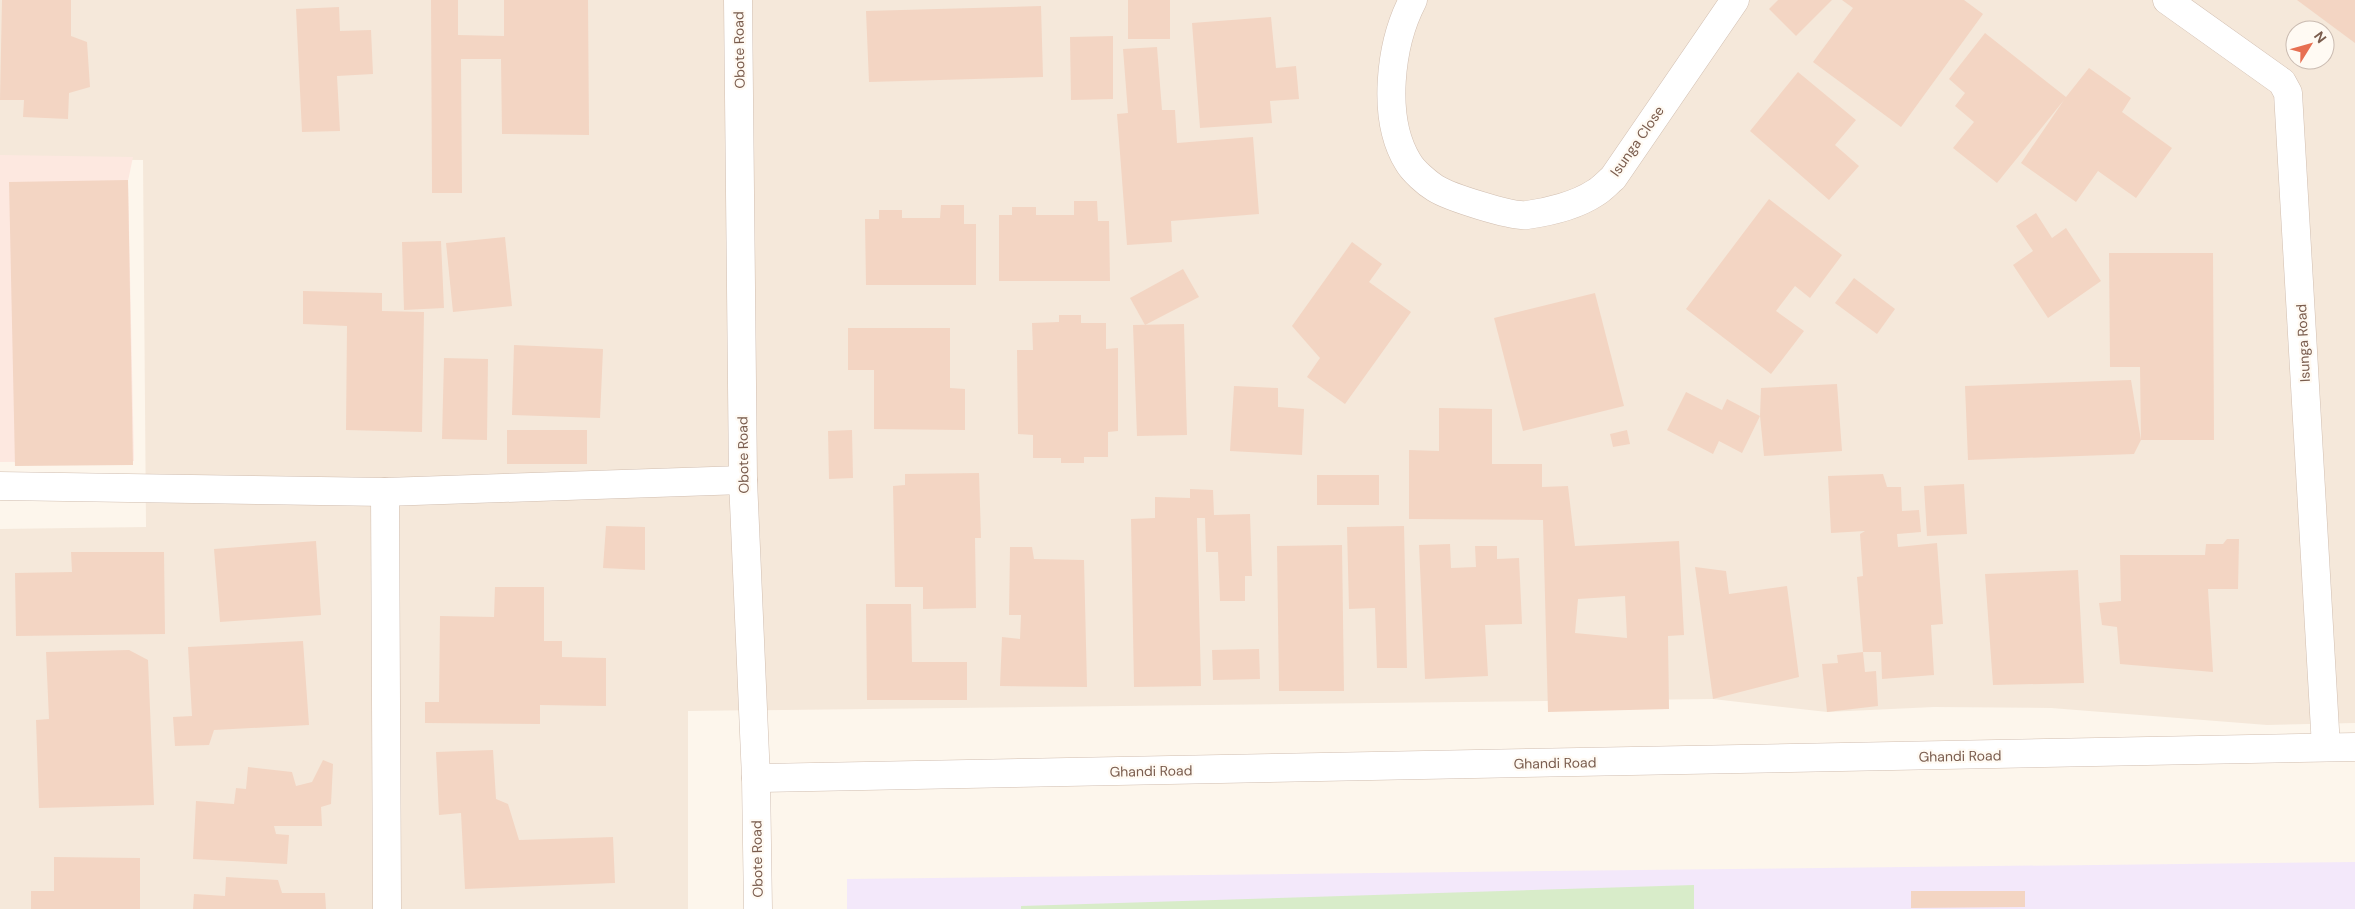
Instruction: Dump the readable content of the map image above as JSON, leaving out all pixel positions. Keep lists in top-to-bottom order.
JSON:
{
  "streets": {
    "street": [
      "Obote Road",
      "Isunga Close",
      "Isunga Road",
      "Ghandi Road"
    ]
  },
  "crossings": [
    ["Obote Road", "Ghandi Road"],
    ["Isunga Road", "Ghandi Road"]
  ],
  "north": "top right"
}
